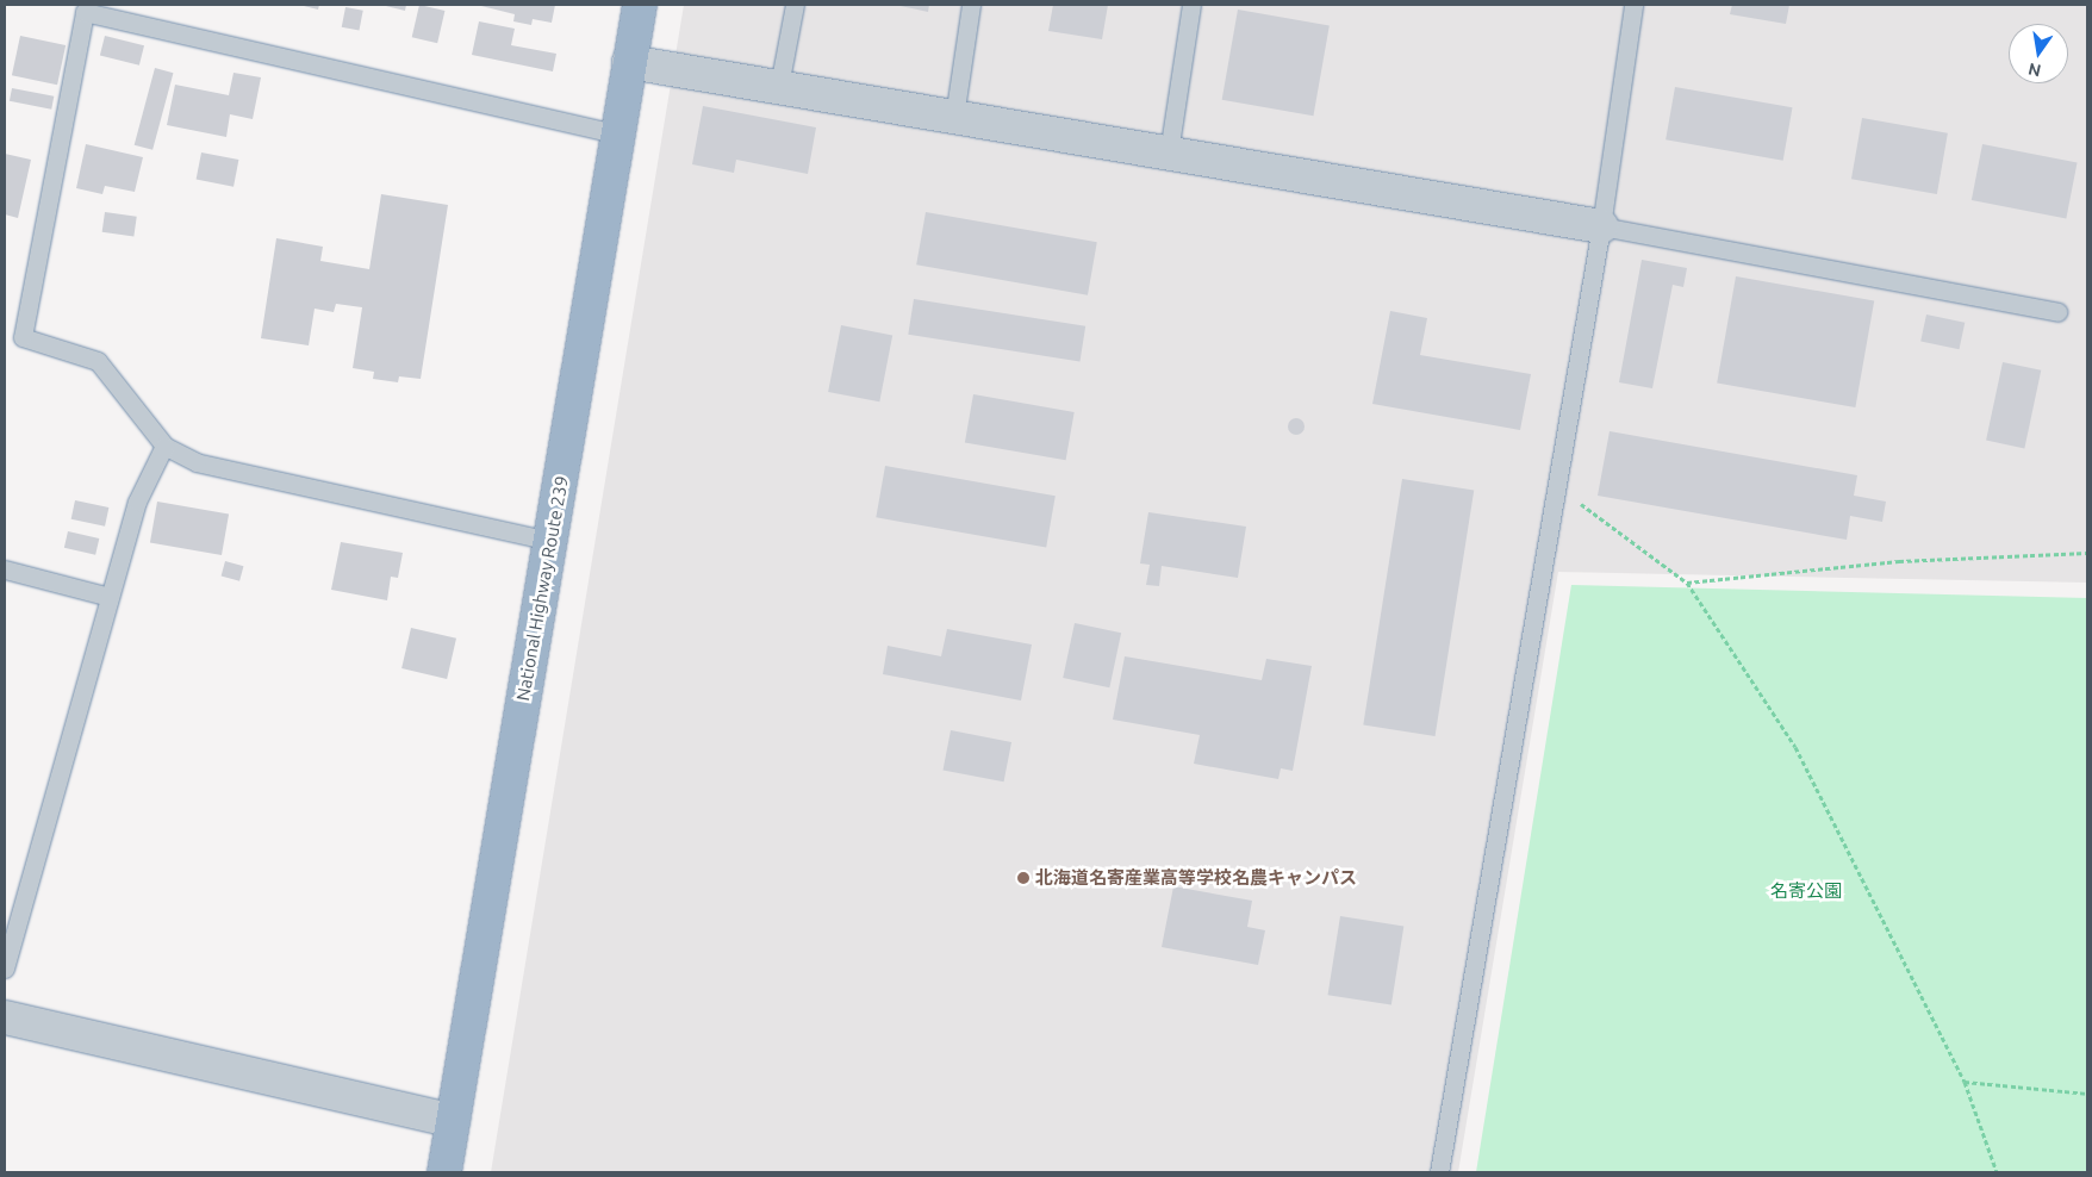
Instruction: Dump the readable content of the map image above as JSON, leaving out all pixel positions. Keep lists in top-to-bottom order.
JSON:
{
  "streets": {
    "highway": ["National Highway Route 239"]
  },
  "parks": ["名寄公園"],
  "places": ["北海道名寄産業高等学校名農キャンパス"],
  "north": "bottom"
}
